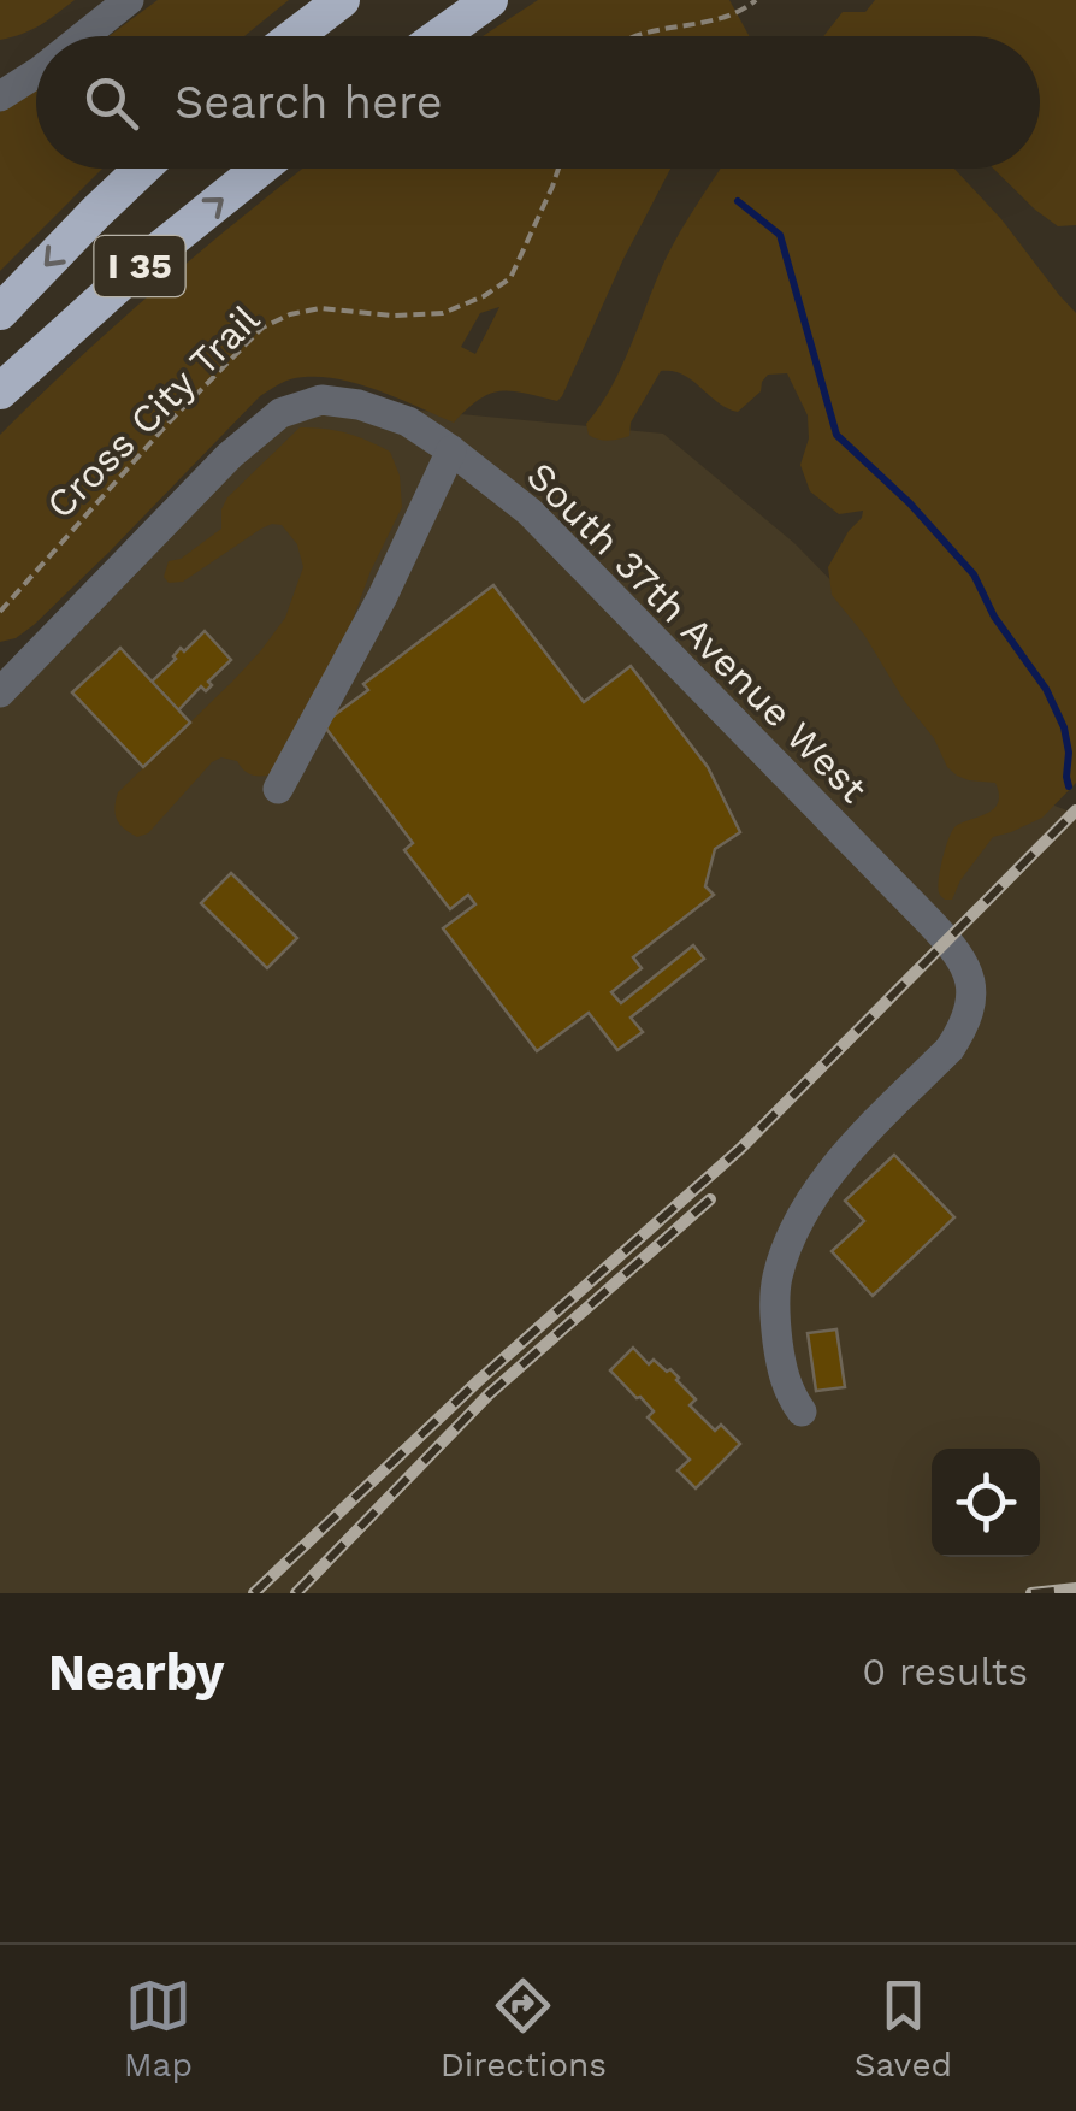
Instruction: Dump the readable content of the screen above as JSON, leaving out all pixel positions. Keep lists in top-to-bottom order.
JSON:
{
  "streets": {
    "highway": ["I 35"],
    "street": ["South 37th Avenue West"],
    "path": ["Cross City Trail"]
  },
  "page": {
    "search": "Search here",
    "heading": ["Nearby", "0 results"],
    "nav": ["Map", "Directions", "Saved"]
  }
}
